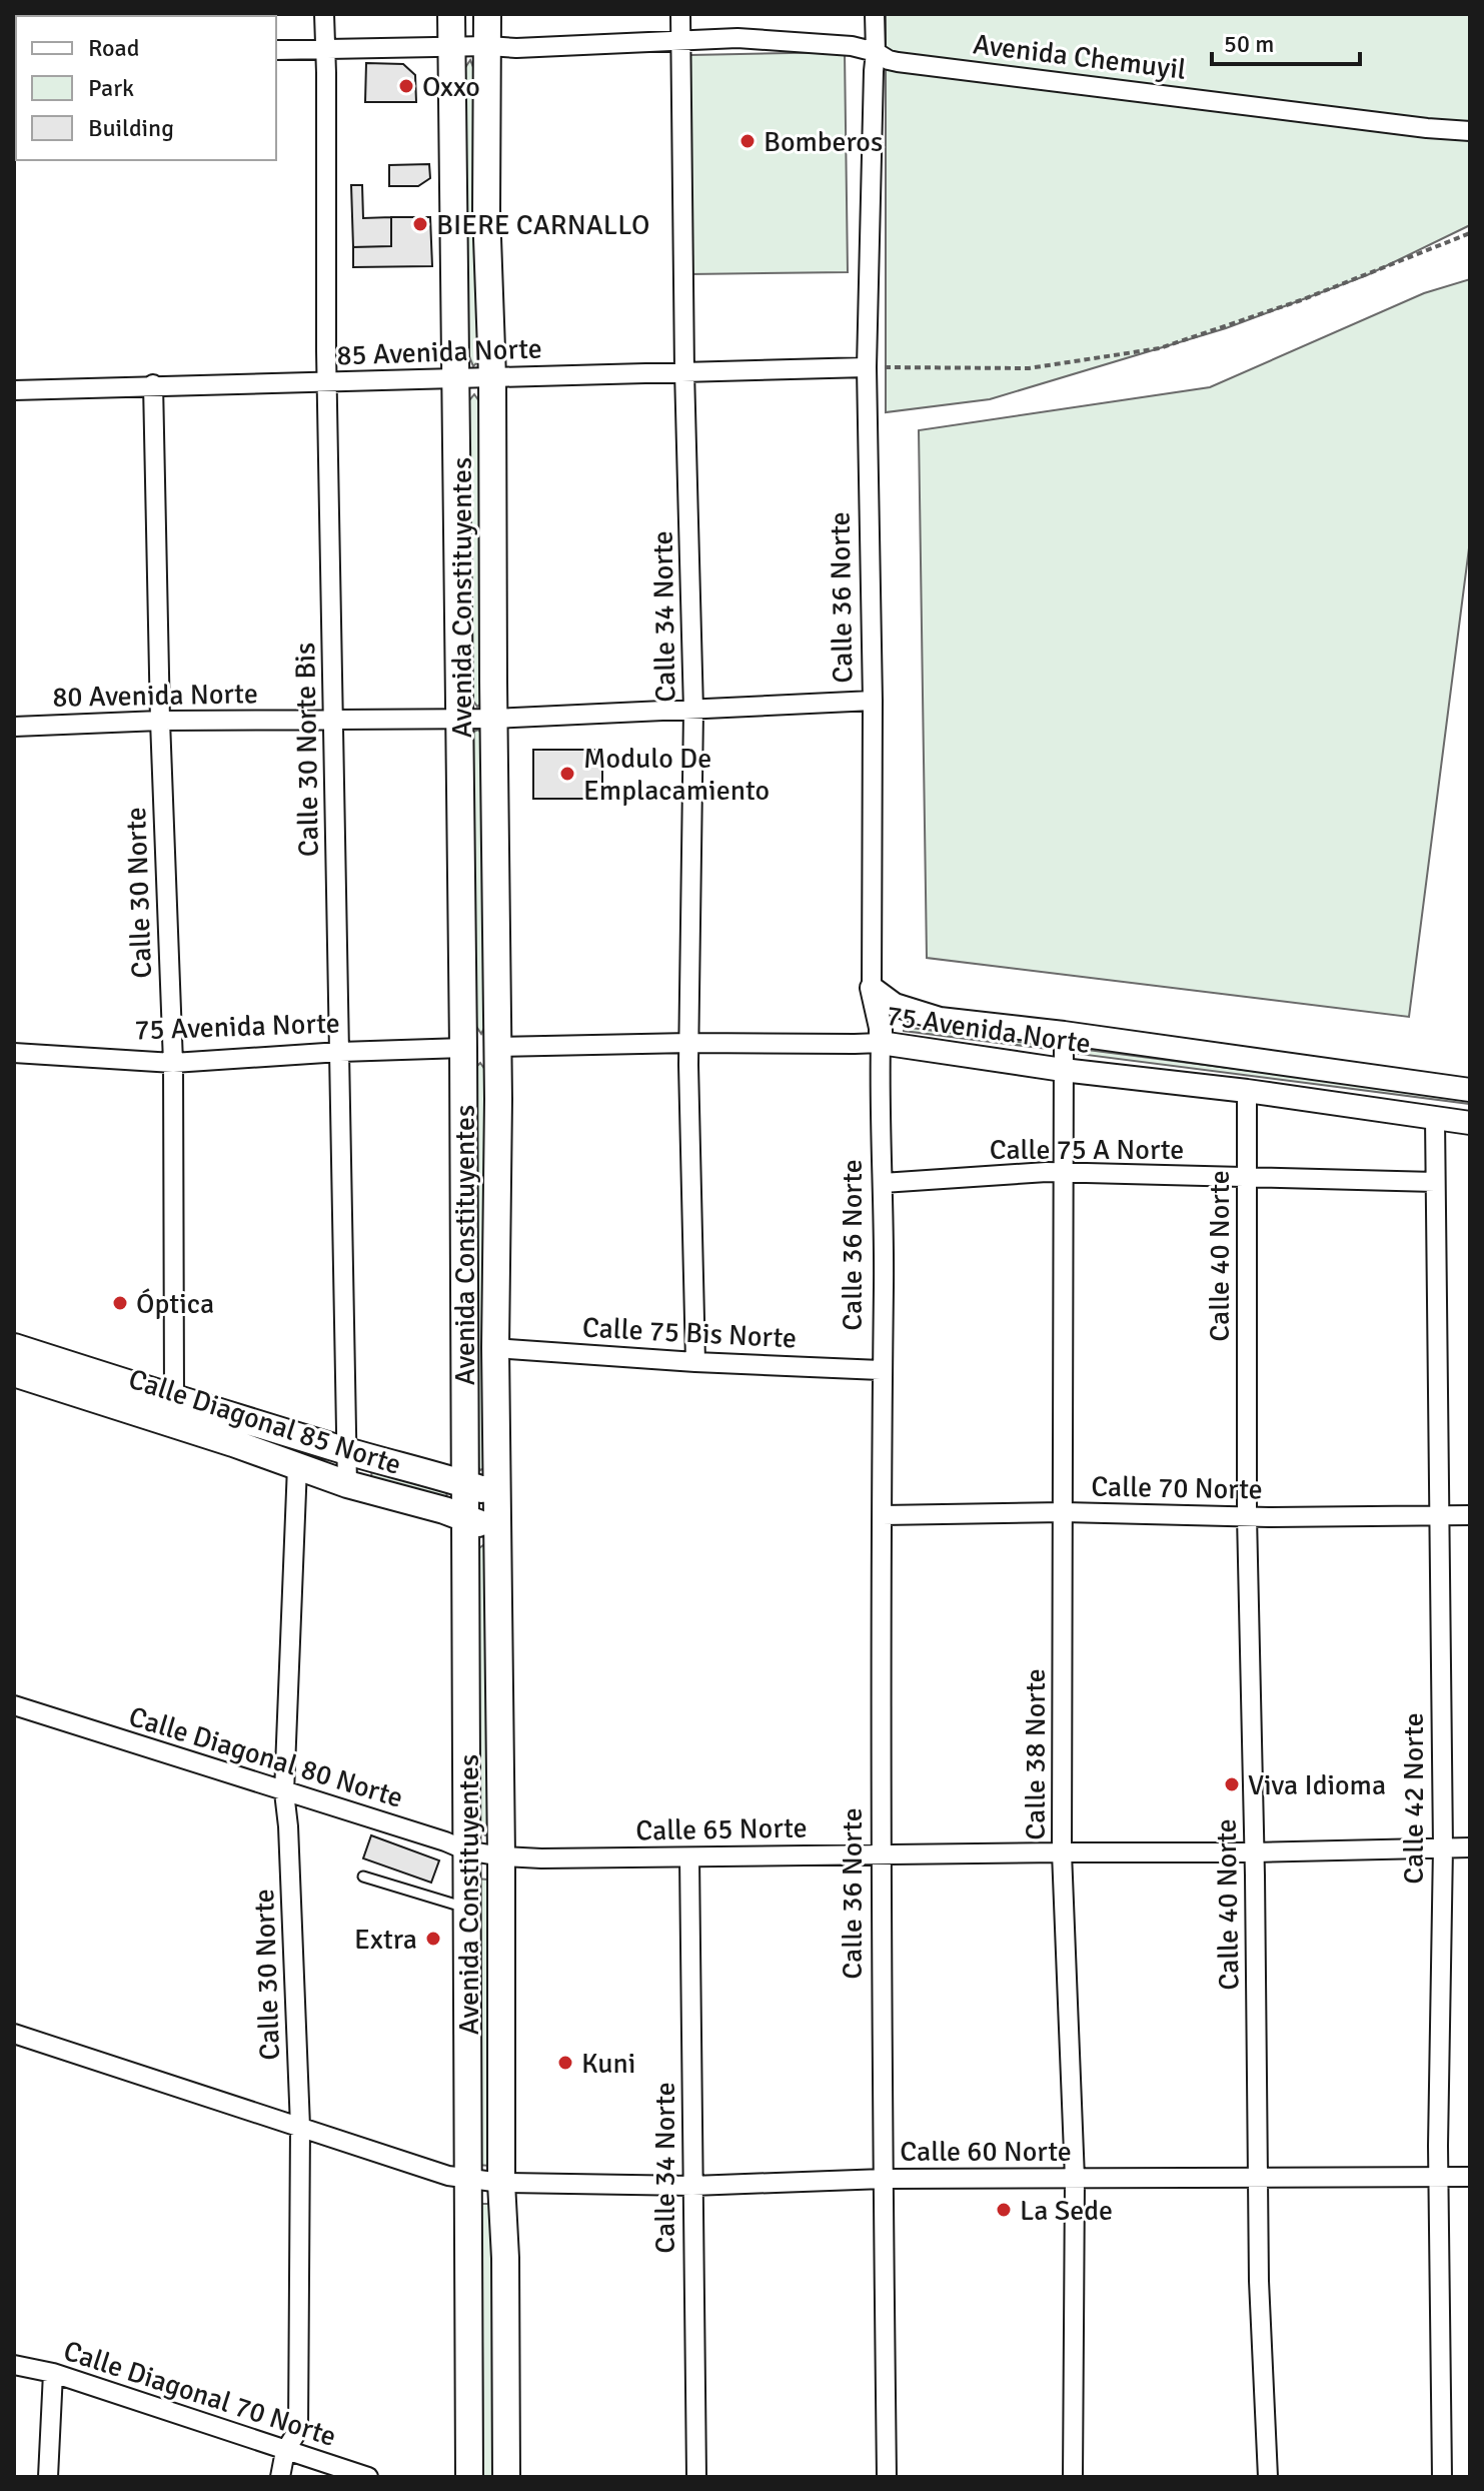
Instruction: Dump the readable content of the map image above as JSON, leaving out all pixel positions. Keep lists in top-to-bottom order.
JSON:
{
  "streets": {
    "main road": ["Avenida Constituyentes", "Calle Diagonal 85 Norte"],
    "street": [
      "Avenida Chemuyil",
      "85 Avenida Norte",
      "Calle 36 Norte",
      "Calle 34 Norte",
      "80 Avenida Norte",
      "Calle 30 Norte Bis",
      "Calle 30 Norte",
      "75 Avenida Norte",
      "Calle 75 A Norte",
      "Calle 40 Norte",
      "Calle 75 Bis Norte",
      "Calle 70 Norte",
      "Calle 38 Norte",
      "Calle Diagonal 80 Norte",
      "Calle 42 Norte",
      "Calle 65 Norte",
      "Calle 60 Norte",
      "Calle Diagonal 70 Norte"
    ]
  },
  "crossings": [
    ["Avenida Chemuyil", "Avenida Constituyentes"],
    ["Avenida Chemuyil", "Calle 36 Norte"],
    ["Avenida Chemuyil", "Calle 34 Norte"],
    ["Avenida Chemuyil", "Calle 30 Norte Bis"],
    ["85 Avenida Norte", "Avenida Constituyentes"],
    ["85 Avenida Norte", "Calle 36 Norte"],
    ["85 Avenida Norte", "Calle 34 Norte"],
    ["85 Avenida Norte", "Calle 30 Norte Bis"],
    ["85 Avenida Norte", "Calle 30 Norte"],
    ["Avenida Constituyentes", "80 Avenida Norte"],
    ["Avenida Constituyentes", "75 Avenida Norte"],
    ["Avenida Constituyentes", "Calle 75 Bis Norte"],
    ["Avenida Constituyentes", "Calle Diagonal 85 Norte"],
    ["Avenida Constituyentes", "Calle Diagonal 80 Norte"],
    ["Avenida Constituyentes", "Calle 65 Norte"],
    ["Avenida Constituyentes", "Calle 60 Norte"],
    ["Calle 36 Norte", "80 Avenida Norte"],
    ["Calle 36 Norte", "75 Avenida Norte"],
    ["Calle 36 Norte", "Calle 75 A Norte"],
    ["Calle 36 Norte", "Calle 75 Bis Norte"],
    ["Calle 36 Norte", "Calle 70 Norte"],
    ["Calle 36 Norte", "Calle 65 Norte"],
    ["Calle 36 Norte", "Calle 60 Norte"],
    ["Calle 34 Norte", "80 Avenida Norte"],
    ["Calle 34 Norte", "75 Avenida Norte"],
    ["Calle 34 Norte", "Calle 75 Bis Norte"],
    ["Calle 34 Norte", "Calle 65 Norte"],
    ["Calle 34 Norte", "Calle 60 Norte"],
    ["80 Avenida Norte", "Calle 30 Norte Bis"],
    ["80 Avenida Norte", "Calle 30 Norte"],
    ["Calle 30 Norte Bis", "75 Avenida Norte"],
    ["Calle 30 Norte Bis", "Calle Diagonal 85 Norte"],
    ["Calle 30 Norte", "75 Avenida Norte"],
    ["Calle 30 Norte", "Calle Diagonal 85 Norte"],
    ["Calle 30 Norte", "Calle Diagonal 80 Norte"],
    ["Calle 30 Norte", "Calle 60 Norte"],
    ["Calle 30 Norte", "Calle Diagonal 70 Norte"],
    ["75 Avenida Norte", "Calle 40 Norte"],
    ["75 Avenida Norte", "Calle 38 Norte"],
    ["75 Avenida Norte", "Calle 42 Norte"],
    ["Calle 75 A Norte", "Calle 40 Norte"],
    ["Calle 75 A Norte", "Calle 38 Norte"],
    ["Calle 75 A Norte", "Calle 42 Norte"],
    ["Calle 40 Norte", "Calle 70 Norte"],
    ["Calle 40 Norte", "Calle 65 Norte"],
    ["Calle 40 Norte", "Calle 60 Norte"],
    ["Calle 70 Norte", "Calle 38 Norte"],
    ["Calle 70 Norte", "Calle 42 Norte"],
    ["Calle 38 Norte", "Calle 65 Norte"],
    ["Calle 38 Norte", "Calle 60 Norte"],
    ["Calle Diagonal 80 Norte", "Calle 65 Norte"],
    ["Calle 42 Norte", "Calle 65 Norte"],
    ["Calle 42 Norte", "Calle 60 Norte"]
  ],
  "places": [
    "Oxxo",
    "Bomberos",
    "BIERE CARNALLO",
    "Modulo De Emplacamiento",
    "Óptica",
    "Viva Idioma",
    "Extra",
    "Kuni",
    "La Sede"
  ],
  "legend": ["Road", "Park", "Building"],
  "scale_bar": "50 m"
}
